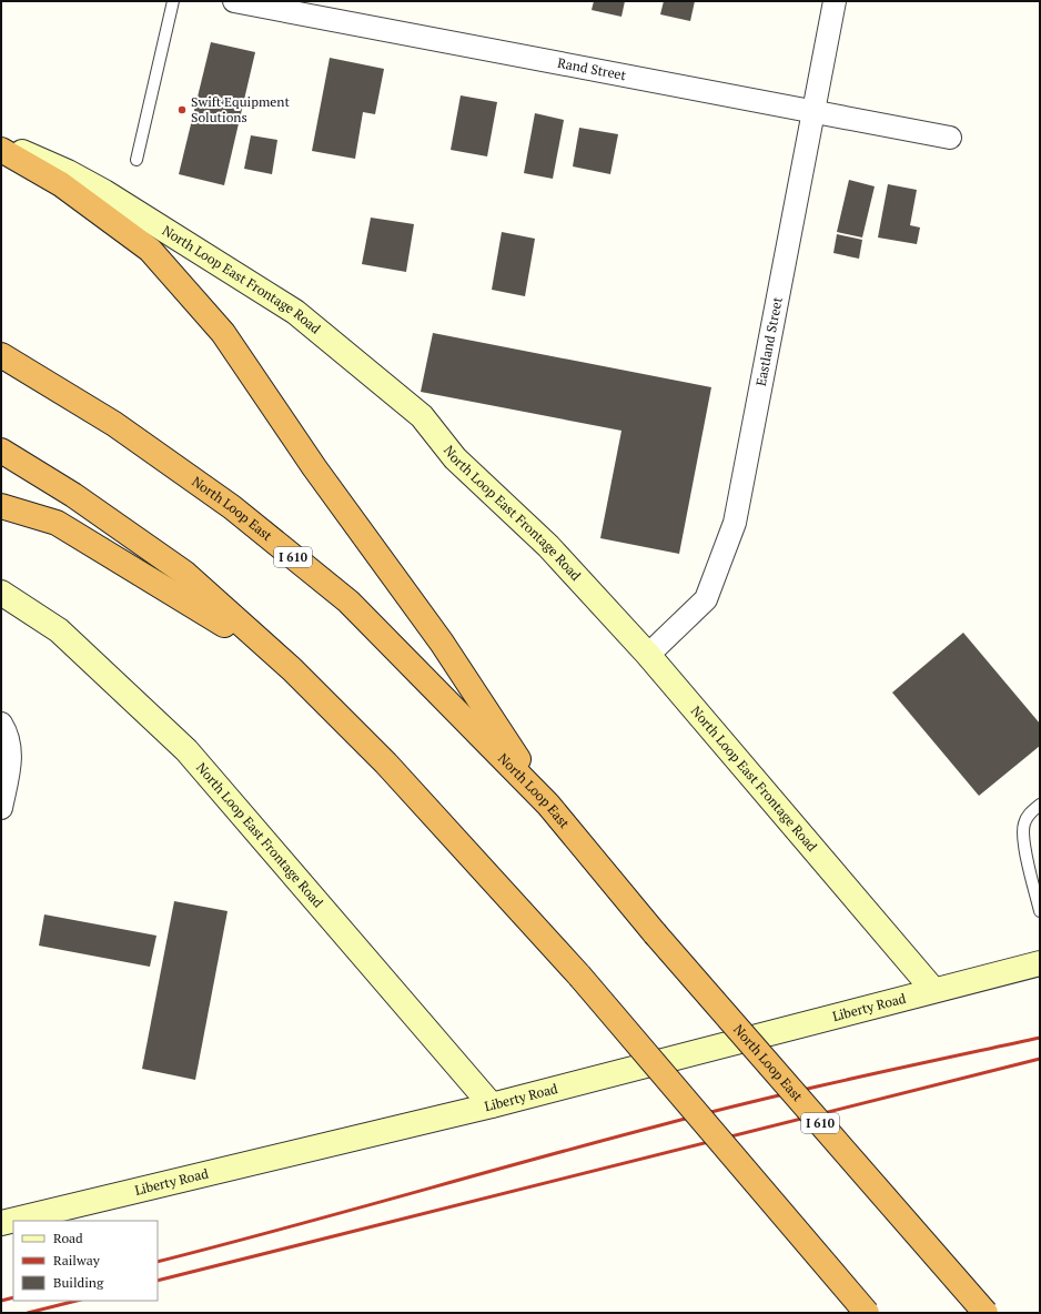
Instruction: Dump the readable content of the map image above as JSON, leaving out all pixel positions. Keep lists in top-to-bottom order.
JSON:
{
  "streets": {
    "highway": ["North Loop East", "I 610"],
    "main road": ["North Loop East Frontage Road", "Liberty Road"],
    "street": ["Rand Street", "Eastland Street"]
  },
  "crossings": [
    ["Rand Street", "Eastland Street"],
    ["North Loop East Frontage Road", "Eastland Street"],
    ["North Loop East Frontage Road", "Liberty Road"]
  ],
  "places": ["Swift Equipment Solutions"],
  "legend": ["Road", "Railway", "Building"]
}
